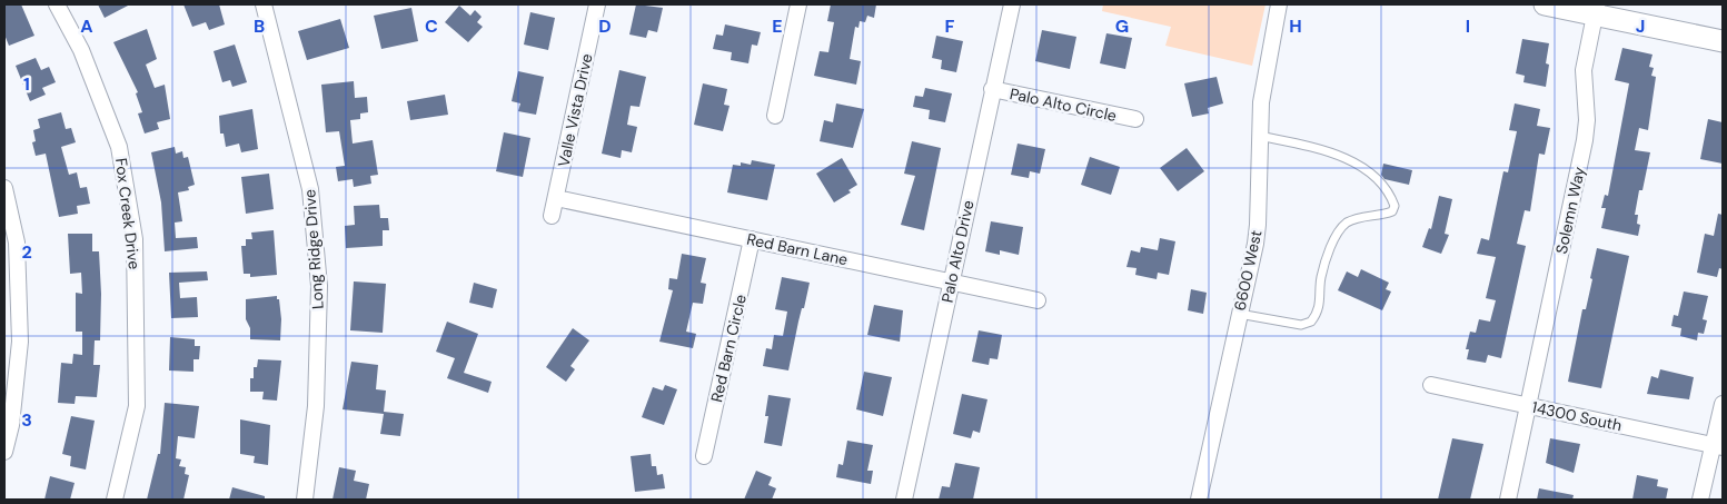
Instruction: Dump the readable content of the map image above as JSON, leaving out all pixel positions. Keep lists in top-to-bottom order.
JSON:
{
  "streets": {
    "street": [
      "Palo Alto Circle",
      "Valle Vista Drive",
      "Solemn Way",
      "Fox Creek Drive",
      "Long Ridge Drive",
      "Red Barn Lane",
      "Palo Alto Drive",
      "6600 West",
      "Red Barn Circle",
      "14300 South"
    ]
  },
  "crossings": [
    ["Palo Alto Circle", "Palo Alto Drive"],
    ["Valle Vista Drive", "Red Barn Lane"],
    ["Solemn Way", "14300 South"],
    ["Red Barn Lane", "Palo Alto Drive"],
    ["Red Barn Lane", "Red Barn Circle"]
  ],
  "grid": {
    "columns": [
      "A",
      "B",
      "C",
      "D",
      "E",
      "F",
      "G",
      "H",
      "I",
      "J"
    ],
    "rows": ["1", "2", "3"]
  }
}
